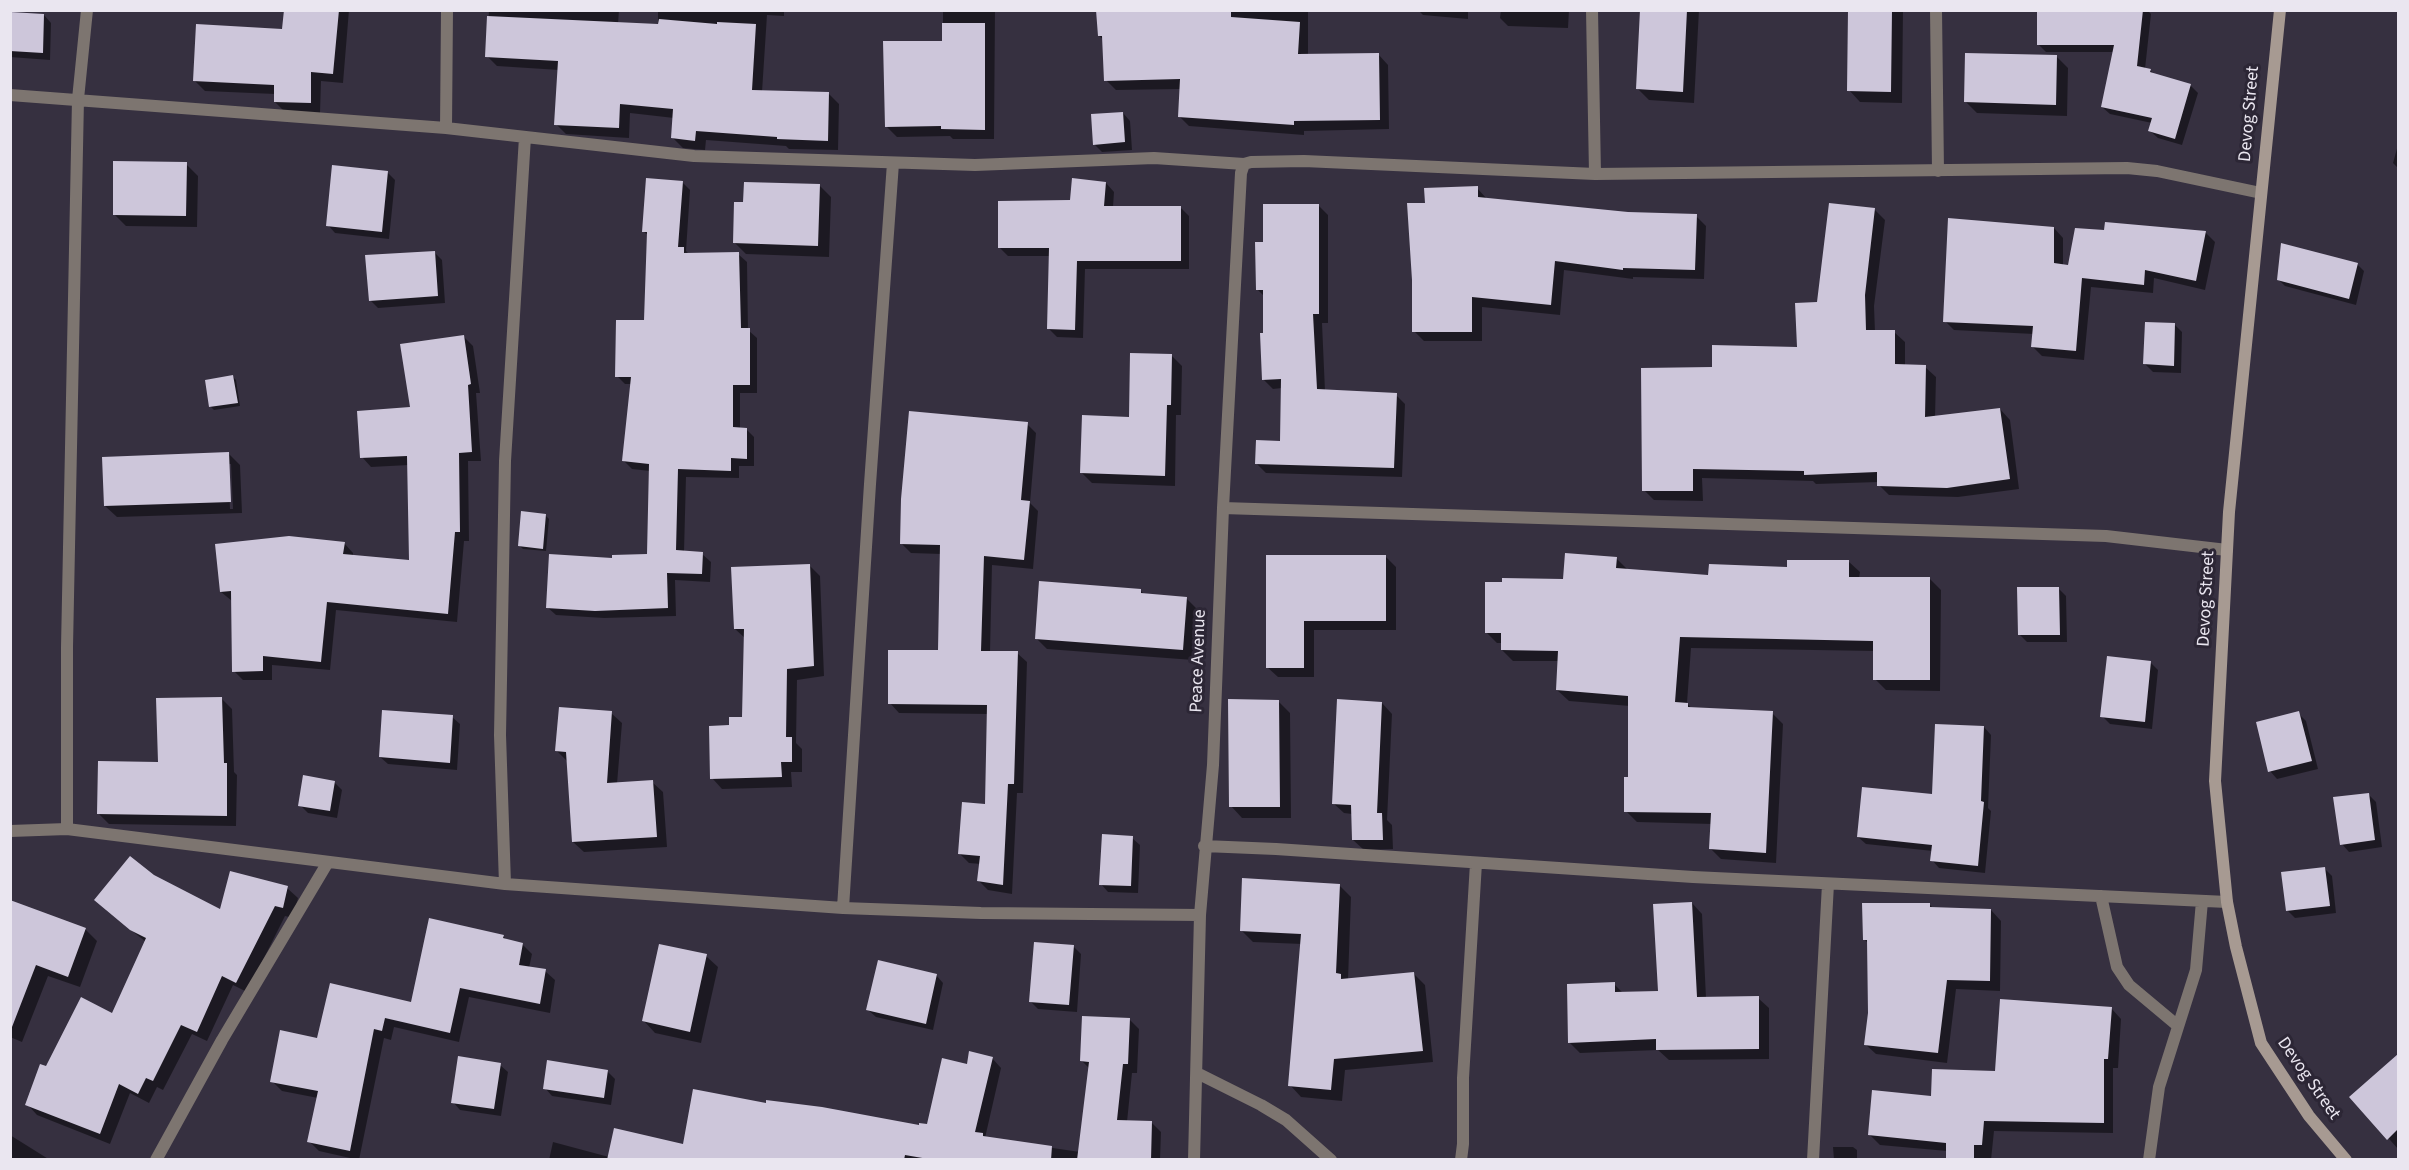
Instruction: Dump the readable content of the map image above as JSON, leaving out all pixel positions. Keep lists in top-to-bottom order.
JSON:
{
  "streets": {
    "street": ["Devog Street", "Peace Avenue"]
  }
}
